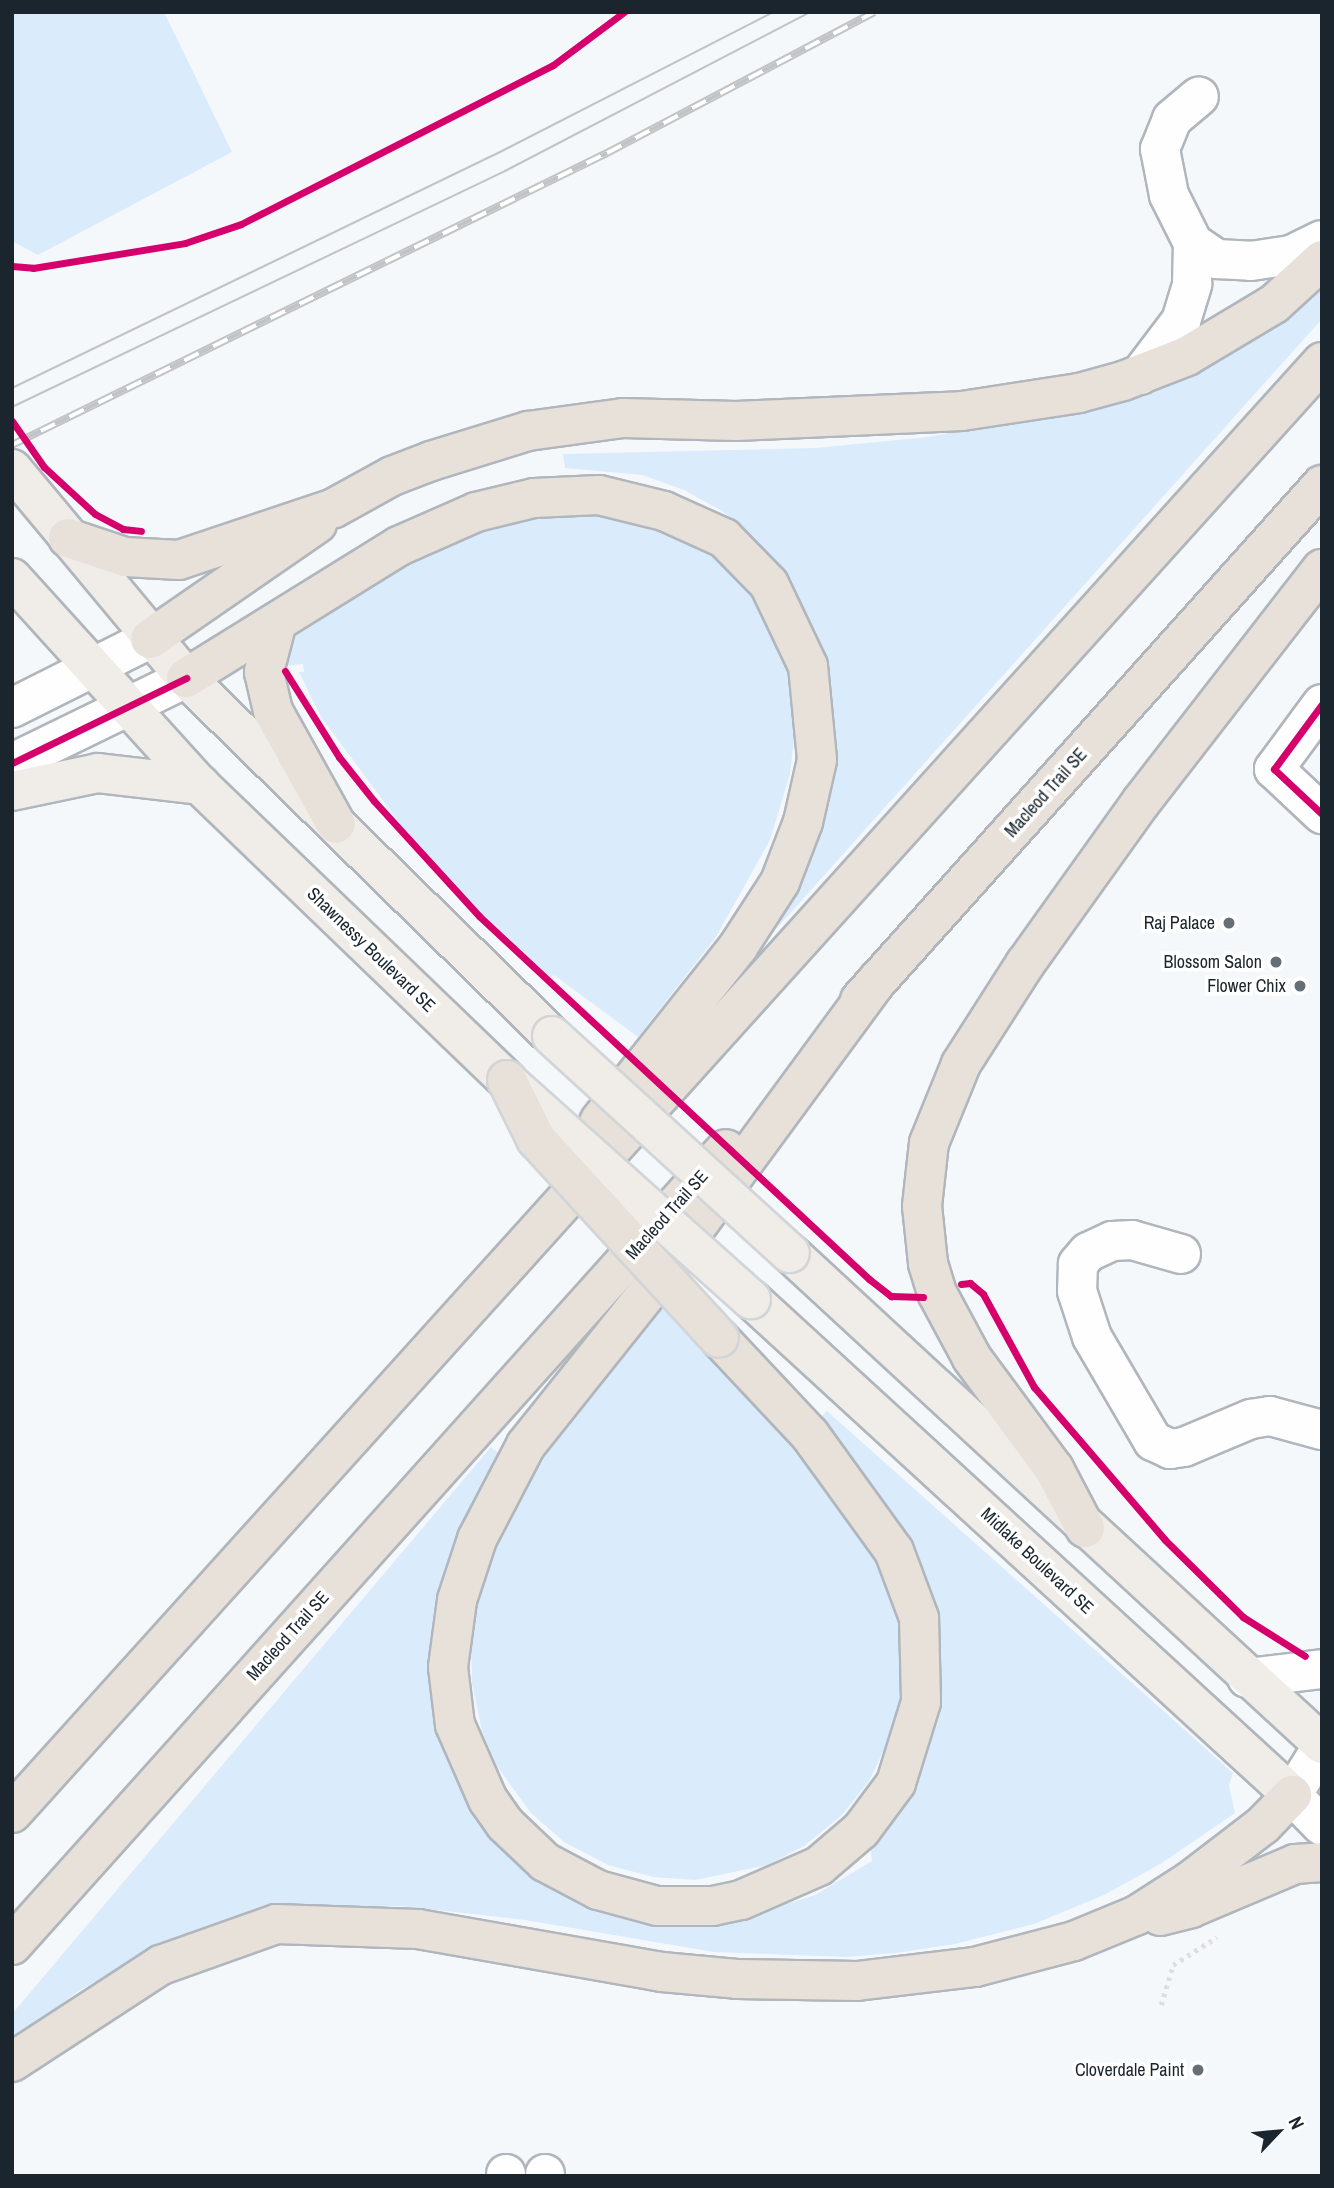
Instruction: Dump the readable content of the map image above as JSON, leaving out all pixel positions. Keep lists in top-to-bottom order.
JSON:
{
  "streets": {
    "highway": ["Macleod Trail SE"],
    "main road": ["Shawnessy Boulevard SE", "Midlake Boulevard SE"]
  },
  "crossings": [
    ["Shawnessy Boulevard SE", "Midlake Boulevard SE"]
  ],
  "places": [
    "Raj Palace",
    "Blossom Salon",
    "Flower Chix",
    "Cloverdale Paint"
  ],
  "north": "top right"
}
